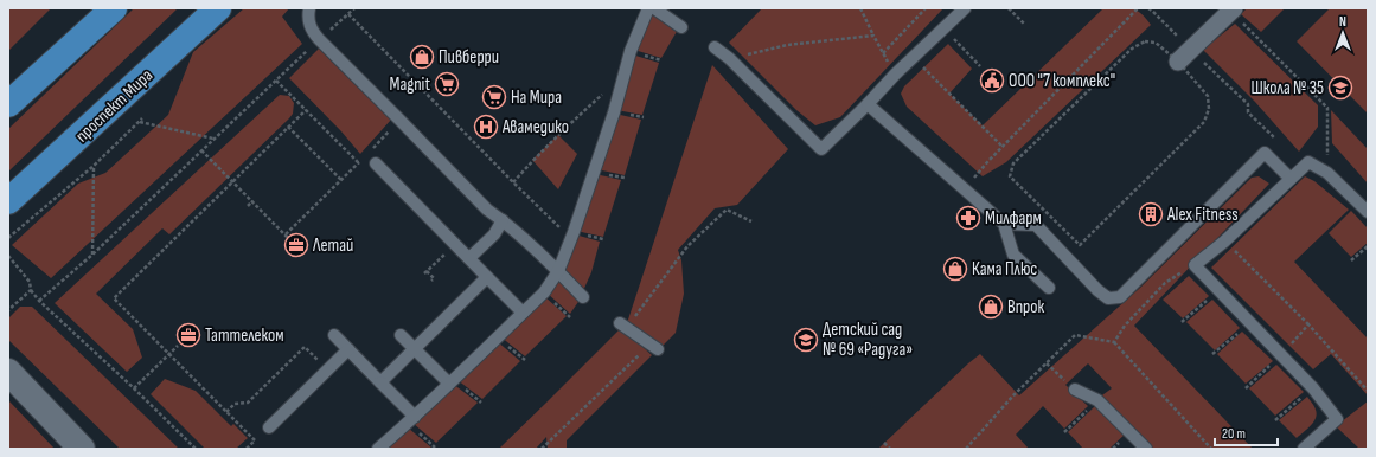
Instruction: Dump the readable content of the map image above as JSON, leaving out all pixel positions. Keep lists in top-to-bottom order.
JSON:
{
  "streets": {
    "main road": ["проспект Мира"]
  },
  "places": {
    "shop": ["Пивберри", "Кама Плюс", "Впрок"],
    "public building": ["ООО \"7 комплекс\""],
    "supermarket": ["Magnit", "На Мира"],
    "school or university": ["Школа № 35", "Детский сад № 69 «Радуга»"],
    "hospital": ["Авамедико"],
    "building": ["Alex Fitness"],
    "pharmacy": ["Милфарм"],
    "office": ["Летай", "Таттелеком"]
  },
  "scale_bar": "20 m",
  "north": "top"
}
